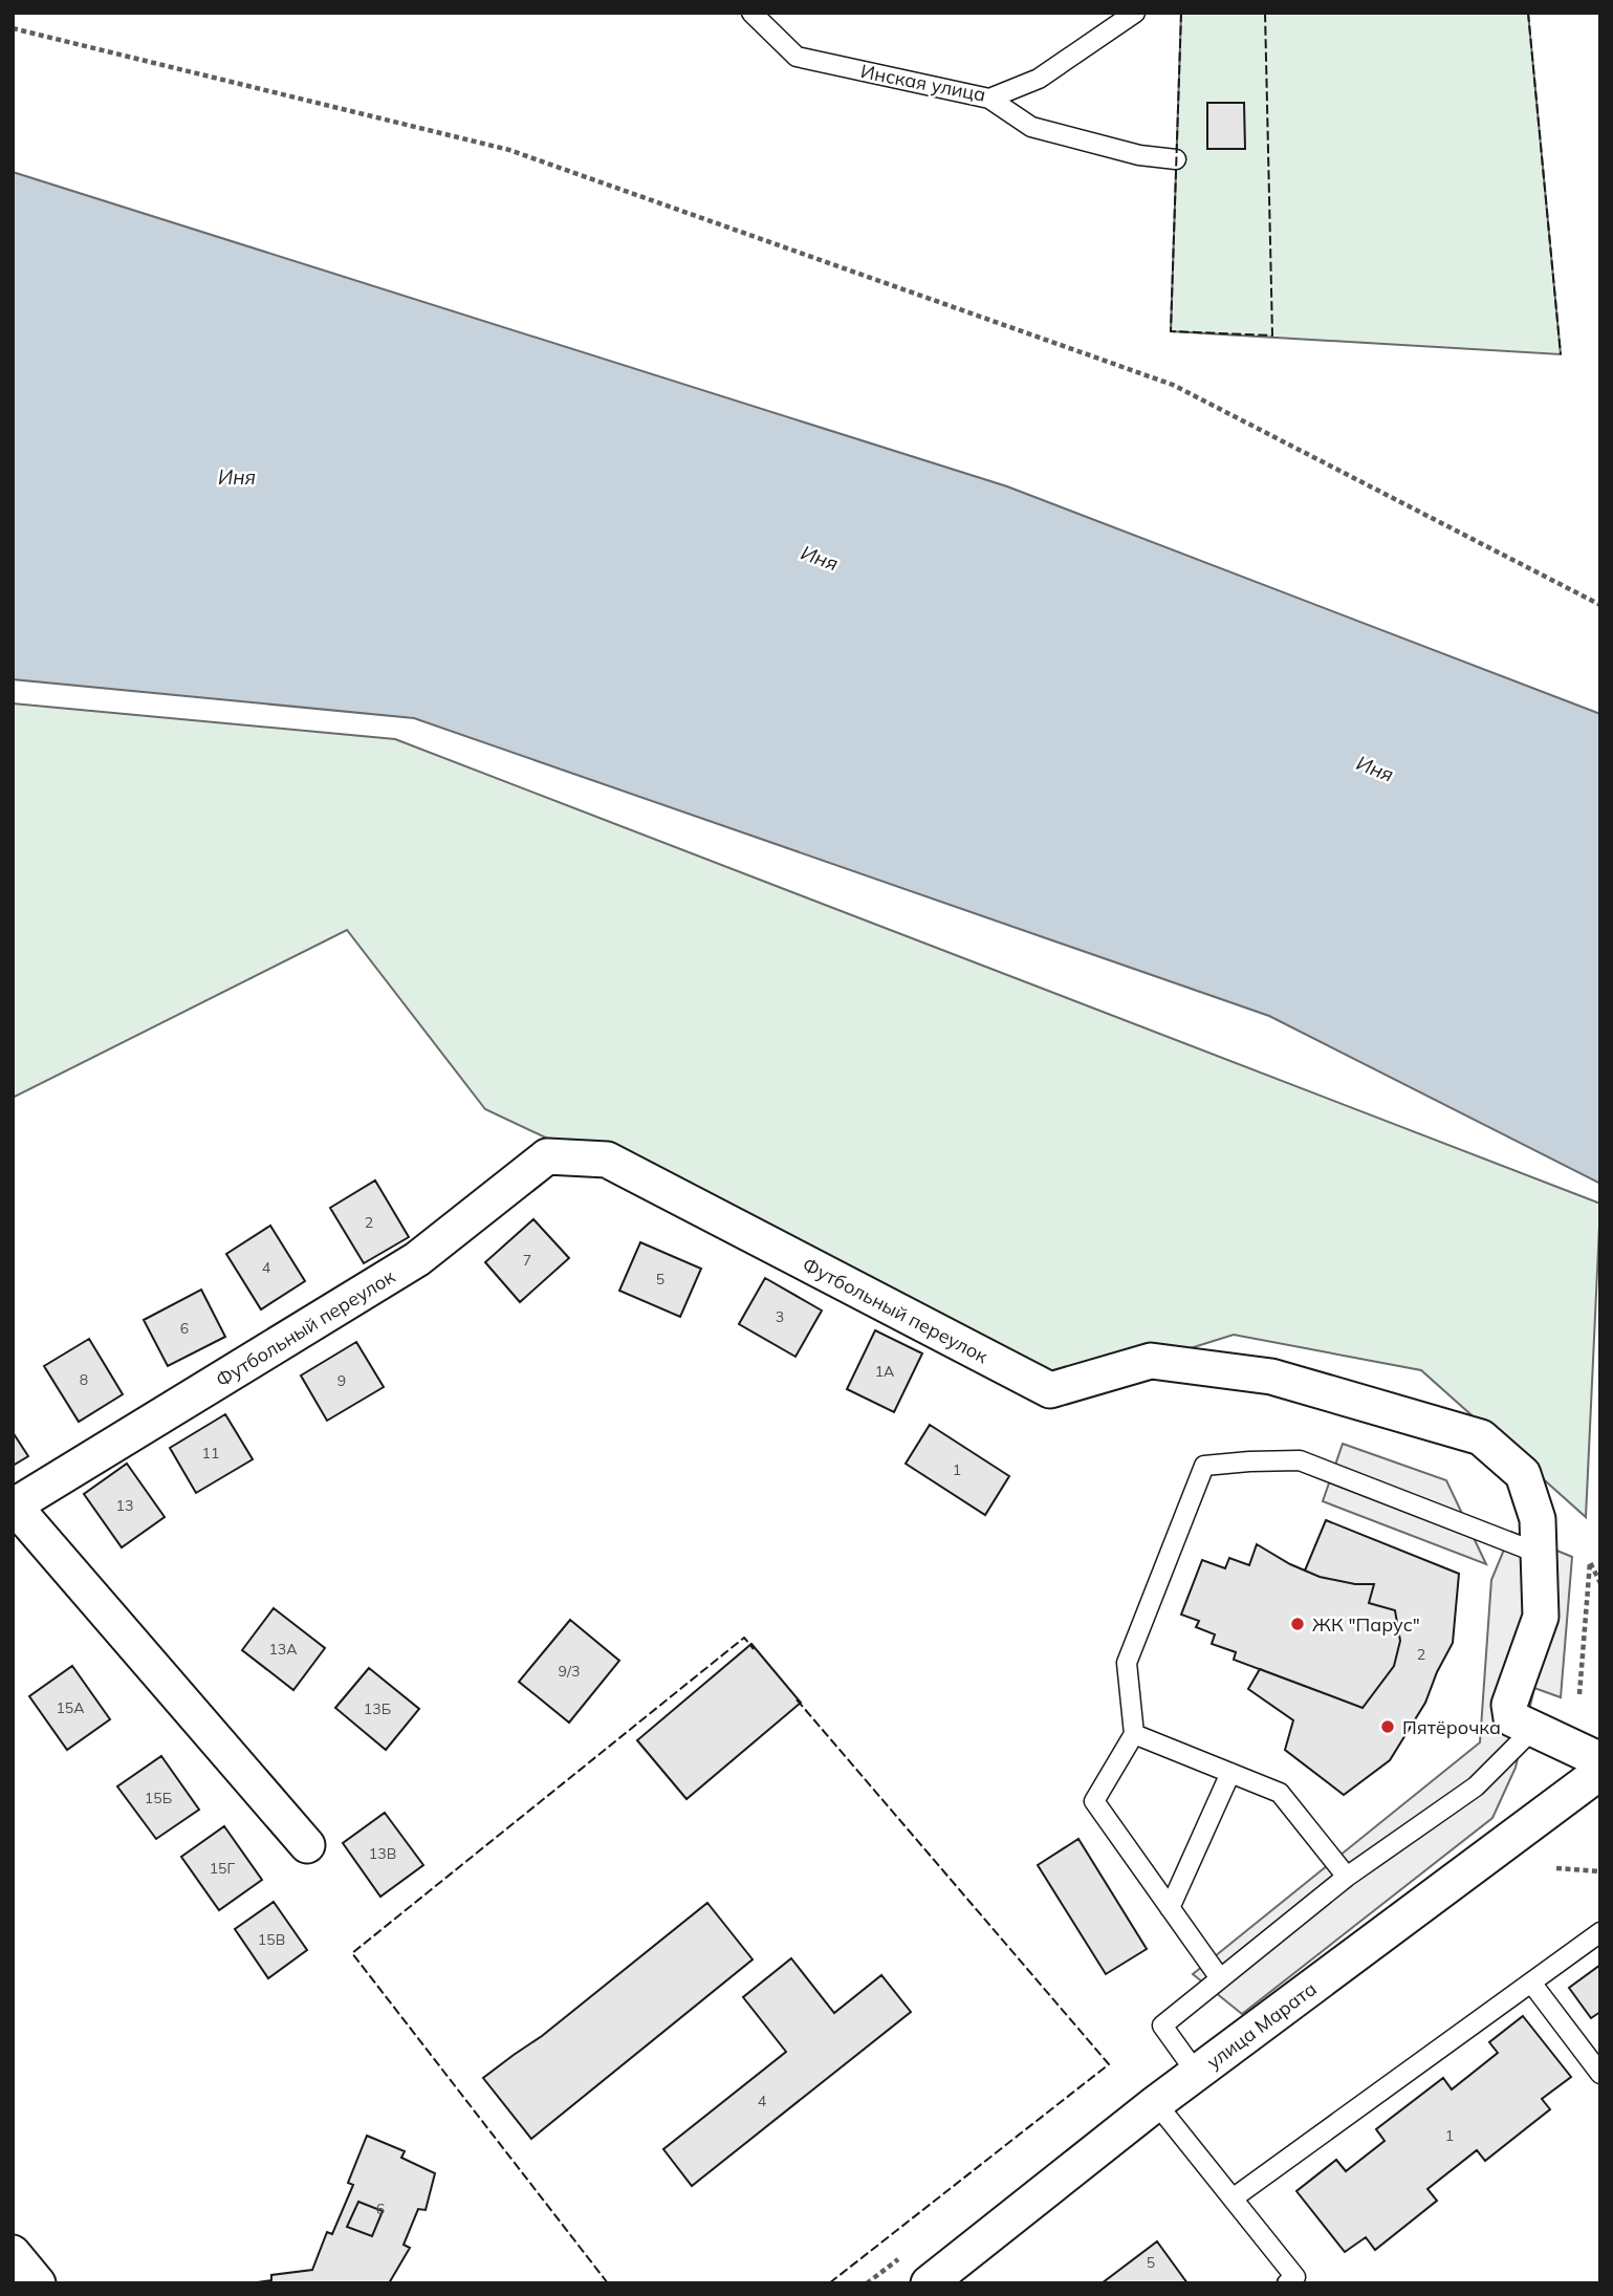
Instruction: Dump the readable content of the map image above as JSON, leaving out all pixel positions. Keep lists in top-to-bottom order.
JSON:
{
  "streets": {
    "street": ["Футбольный переулок", "улица Марата"],
    "lane": ["Инская улица"]
  },
  "water": ["Иня"],
  "places": ["ЖК \"Парус\"", "Пятёрочка"],
  "house_numbers": [
    "2",
    "7",
    "4",
    "5",
    "3",
    "6",
    "1А",
    "8",
    "9",
    "11",
    "1",
    "13",
    "13А",
    "2",
    "9/3",
    "15А",
    "13Б",
    "15Б",
    "13В",
    "15Г",
    "15В",
    "4",
    "1",
    "6",
    "5"
  ]
}
